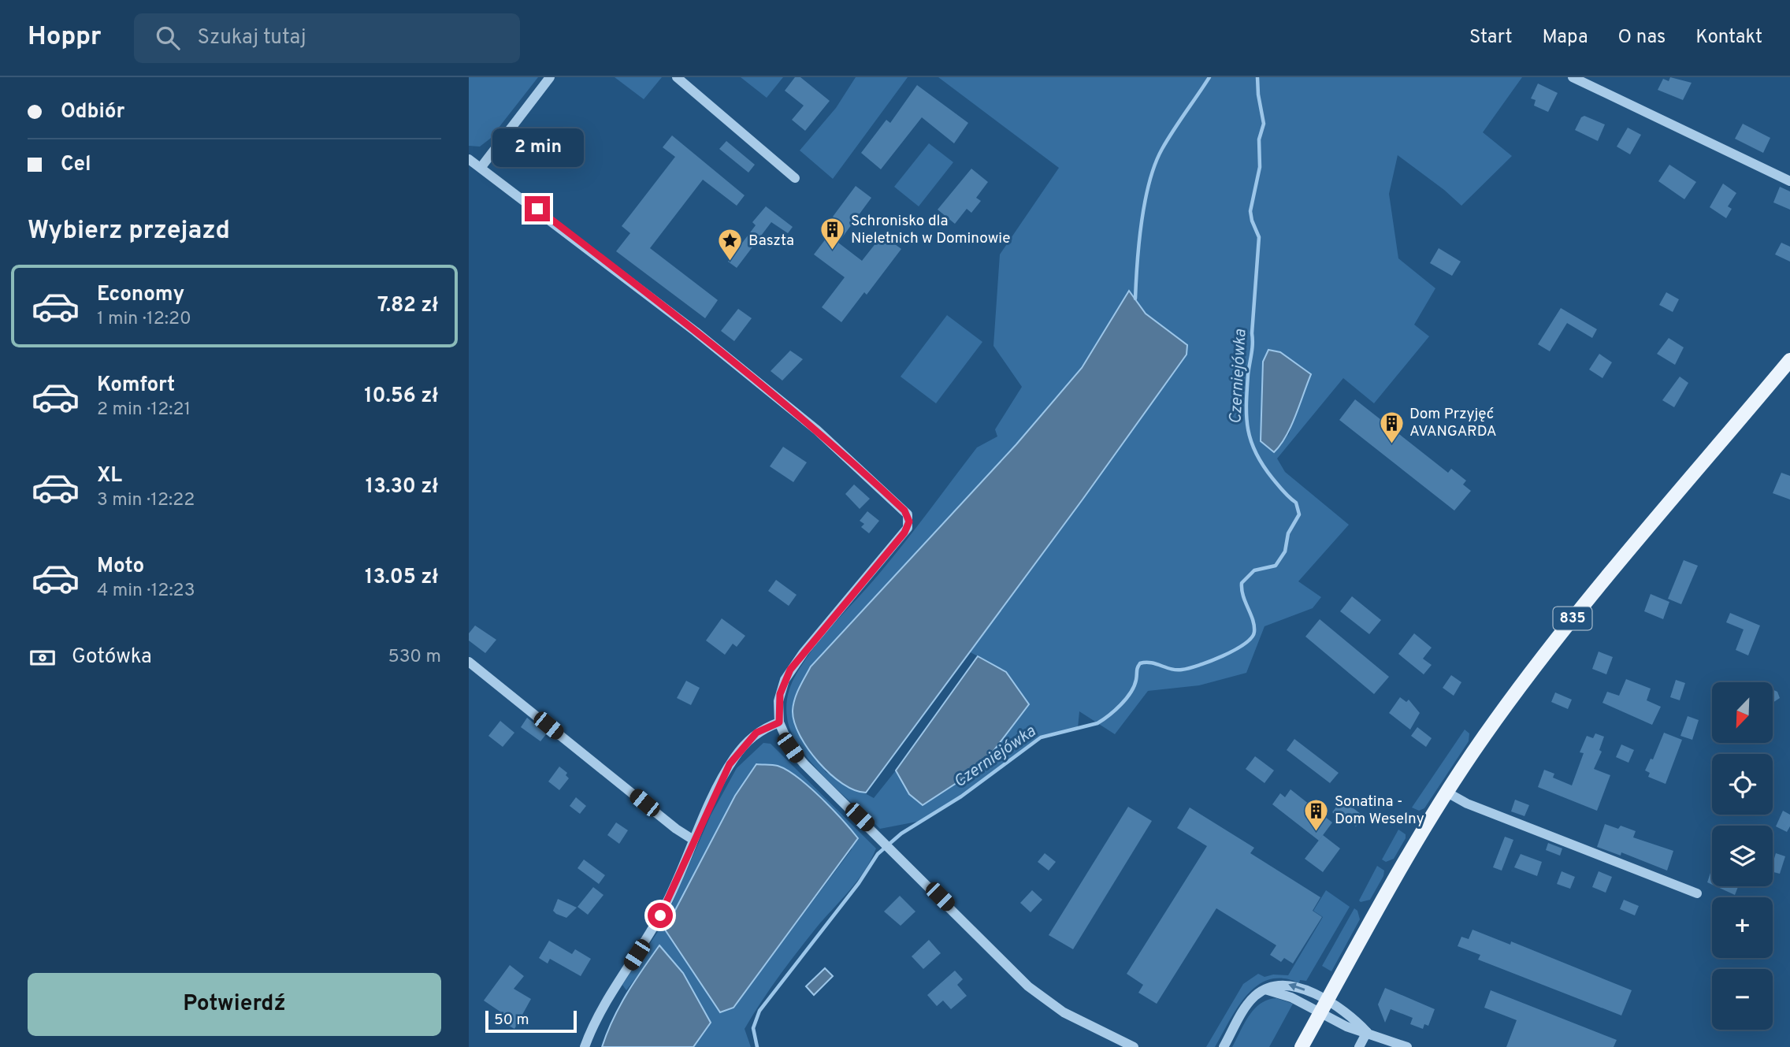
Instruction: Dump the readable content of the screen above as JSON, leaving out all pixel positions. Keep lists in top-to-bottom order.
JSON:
{
  "streets": {
    "main road": ["835"]
  },
  "water": ["Czerniejówka"],
  "places": {
    "building": ["Schronisko dla Nieletnich w Dominowie", "Dom Przyjęć AVANGARDA", "Sonatina - Dom Weselny"],
    "place": ["Baszta"]
  },
  "scale_bar": "50 m",
  "north": "bottom left",
  "page": {
    "header": "Hoppr",
    "search": "Szukaj tutaj",
    "nav": [
      "Start",
      "Mapa",
      "O nas",
      "Kontakt"
    ],
    "banner": ["Odbiór", "Cel"],
    "bubble": "2 min",
    "heading": "Wybierz przejazd",
    "list": [
      {
        "name": "Economy",
        "note": "1 min · 12:20",
        "value": "7.82 zł"
      },
      {
        "name": "Komfort",
        "note": "2 min · 12:21",
        "value": "10.56 zł"
      },
      {
        "name": "XL",
        "note": "3 min · 12:22",
        "value": "13.30 zł"
      },
      {
        "name": "Moto",
        "note": "4 min · 12:23",
        "value": "13.05 zł"
      }
    ],
    "pay": ["Gotówka", "530 m"],
    "map_buttons": ["+", "−"],
    "buttons": "Potwierdź",
    "scale": "50 m"
  }
}
